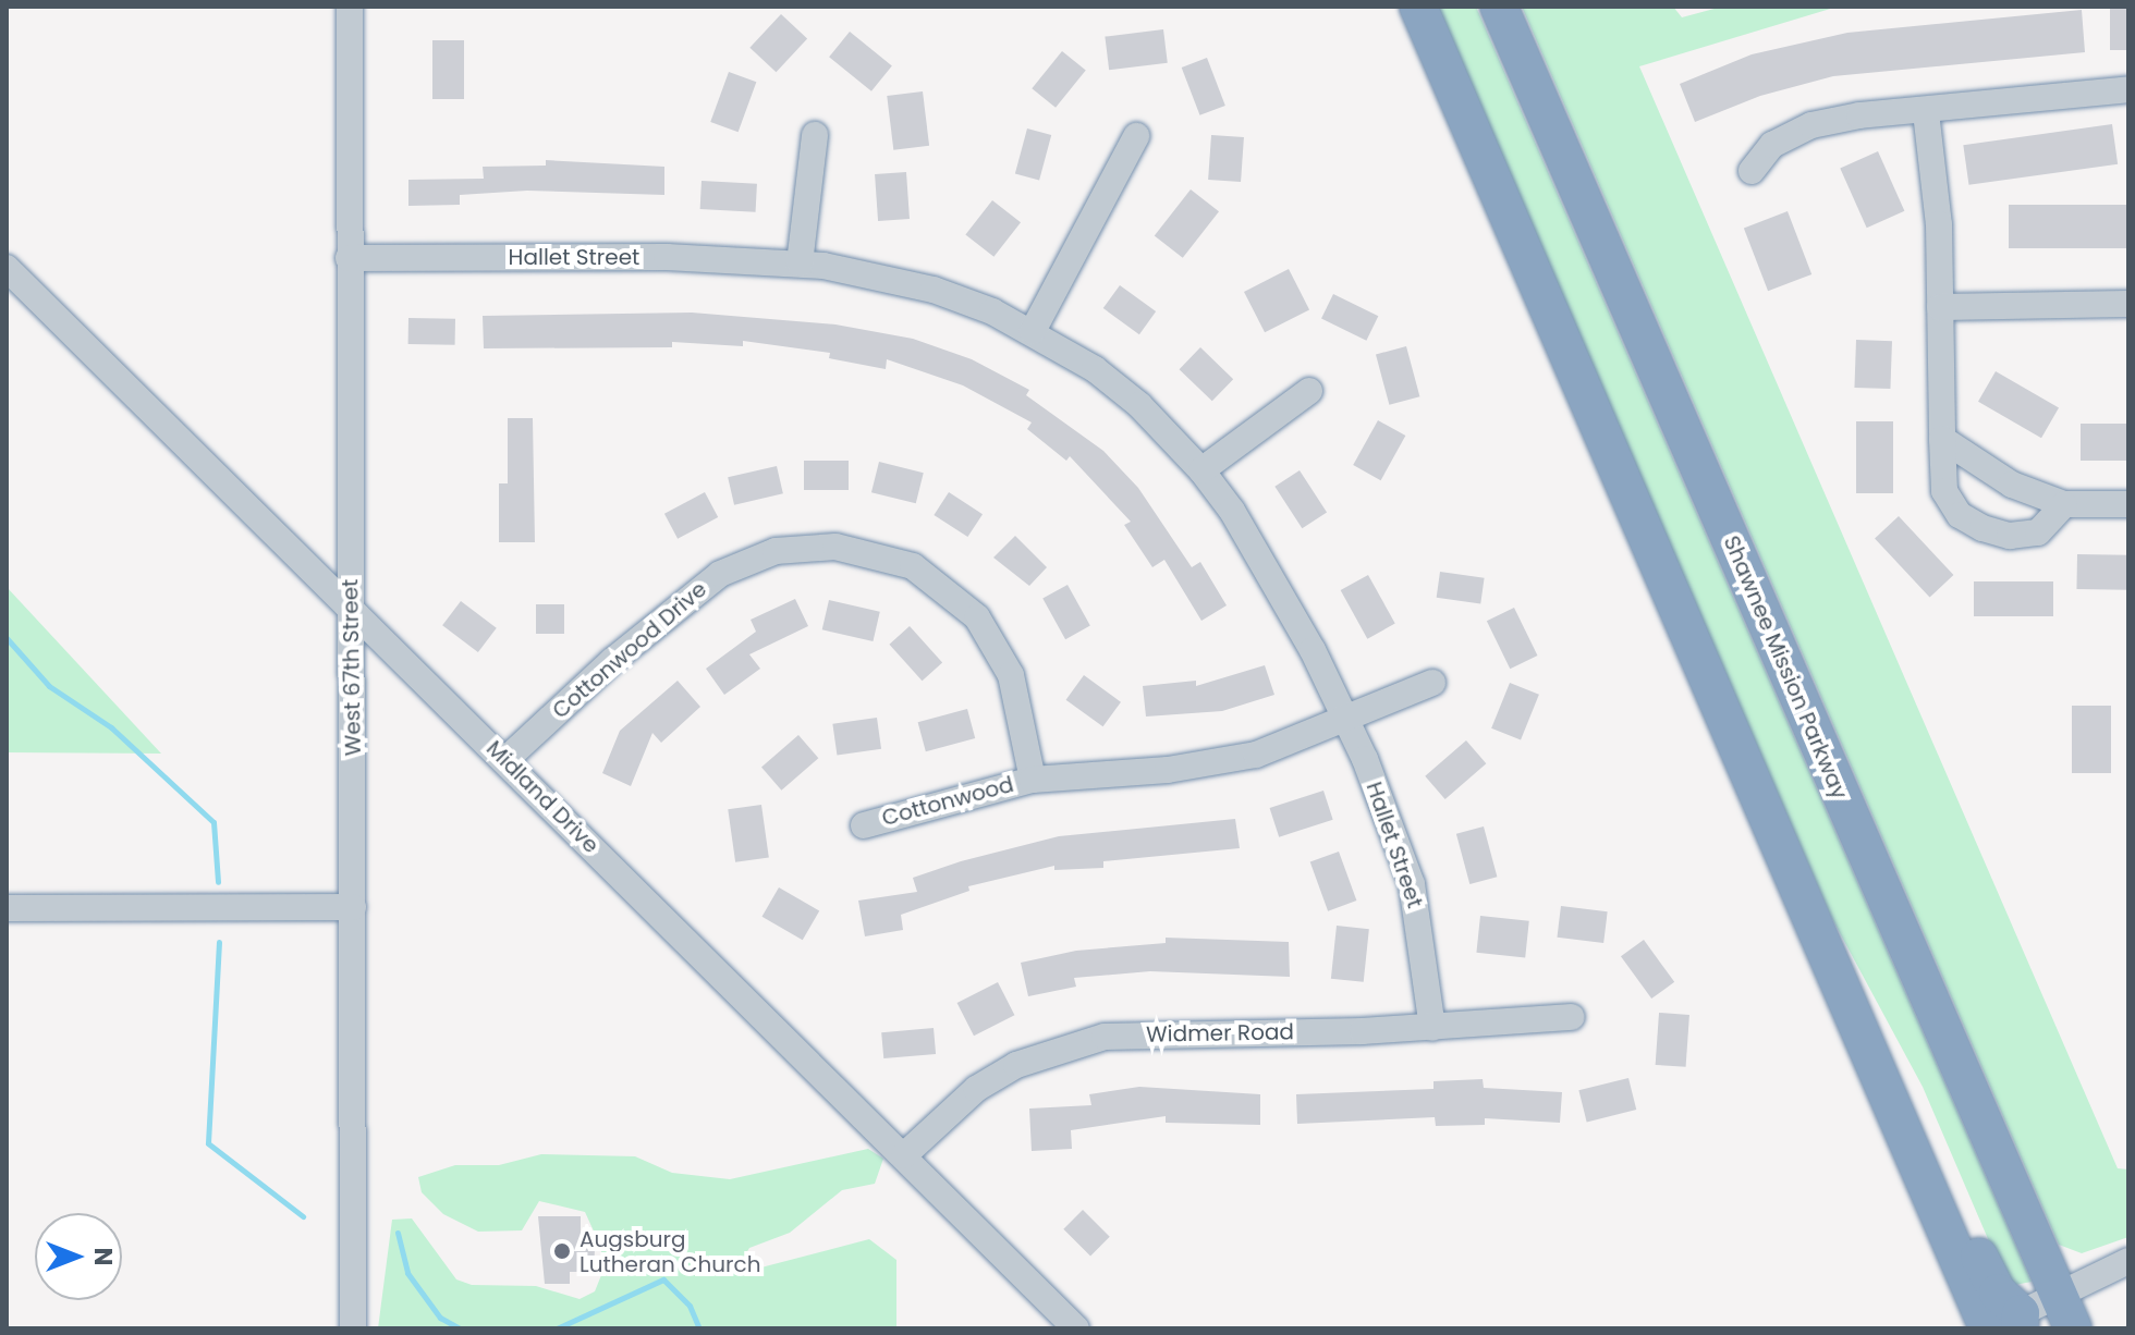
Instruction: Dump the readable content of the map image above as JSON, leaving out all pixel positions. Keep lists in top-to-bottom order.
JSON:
{
  "streets": {
    "highway": ["Shawnee Mission Parkway"],
    "street": [
      "Hallet Street",
      "Cottonwood Drive",
      "West 67th Street",
      "Midland Drive",
      "Cottonwood",
      "Widmer Road"
    ]
  },
  "crossings": [
    ["Hallet Street", "West 67th Street"],
    ["Hallet Street", "Widmer Road"],
    ["Cottonwood Drive", "Midland Drive"],
    ["Cottonwood Drive", "Cottonwood"],
    ["West 67th Street", "Midland Drive"],
    ["Midland Drive", "Widmer Road"]
  ],
  "places": ["Augsburg Lutheran Church"],
  "north": "right"
}
